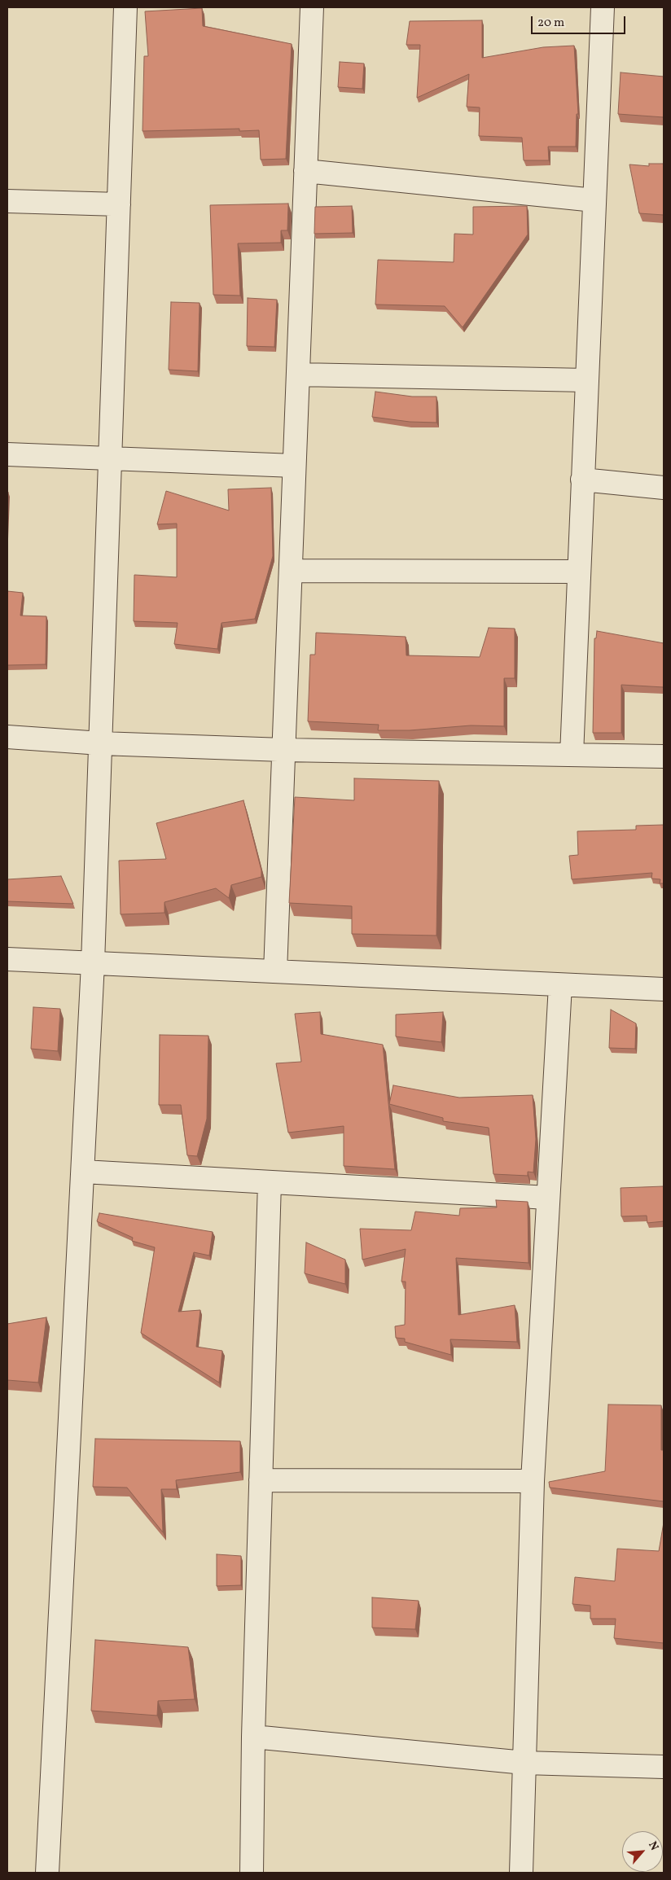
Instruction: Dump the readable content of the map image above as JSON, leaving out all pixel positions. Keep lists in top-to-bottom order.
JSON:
{
  "scale_bar": "20 m",
  "north": "top right"
}
